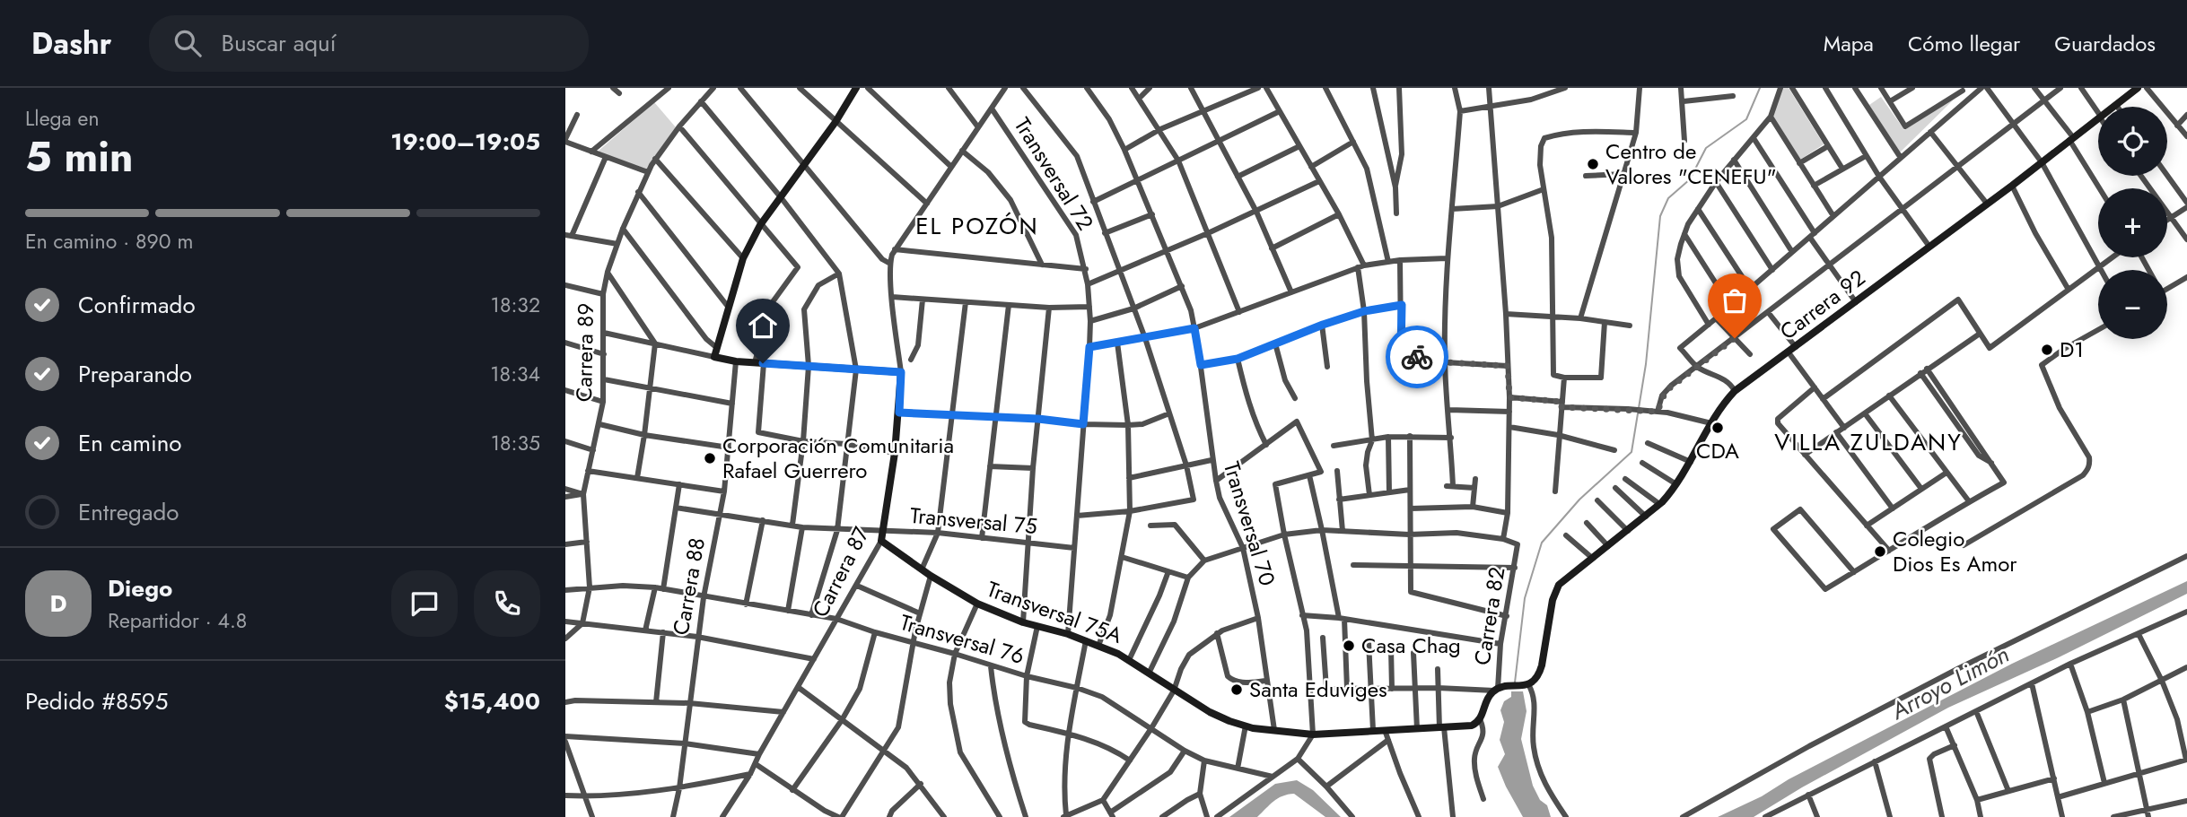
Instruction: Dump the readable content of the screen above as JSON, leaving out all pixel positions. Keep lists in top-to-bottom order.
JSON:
{
  "streets": {
    "street": [
      "Transversal 72",
      "Carrera 92",
      "Carrera 89",
      "Transversal 75",
      "Transversal 70",
      "Carrera 87",
      "Carrera 88",
      "Transversal 75A",
      "Carrera 82",
      "Transversal 76"
    ]
  },
  "crossings": [
    ["Transversal 72", "Transversal 75"],
    ["Transversal 72", "Carrera 87"],
    ["Transversal 72", "Transversal 75A"],
    ["Carrera 89", "Transversal 76"],
    ["Transversal 75", "Carrera 87"],
    ["Transversal 75", "Carrera 88"],
    ["Transversal 70", "Transversal 75A"],
    ["Carrera 87", "Transversal 75A"],
    ["Carrera 87", "Transversal 76"],
    ["Carrera 88", "Transversal 76"],
    ["Transversal 75A", "Carrera 82"]
  ],
  "districts": ["EL POZÓN", "VILLA ZULDANY"],
  "water": ["Arroyo Limón"],
  "places": [
    "Centro de Valores \"CENEFU\"",
    "D1",
    "CDA",
    "Corporación Comunitaria Rafael Guerrero",
    "Colegio Dios Es Amor",
    "Casa Chag",
    "Santa Eduviges"
  ],
  "page": {
    "header": "Dashr",
    "search": "Buscar aquí",
    "nav": ["Mapa", "Cómo llegar", "Guardados"],
    "heading": ["5 min", "Llega en", "19:00–19:05"],
    "panel": [
      "Diego",
      "Repartidor · 4.8",
      "Pedido #8595",
      "$15,400"
    ],
    "map_buttons": ["+", "−"],
    "bar": "En camino · 890 m",
    "list": [
      ["Confirmado", "18:32"],
      ["Preparando", "18:34"],
      ["En camino", "18:35"],
      "Entregado"
    ],
    "round": "D"
  }
}
